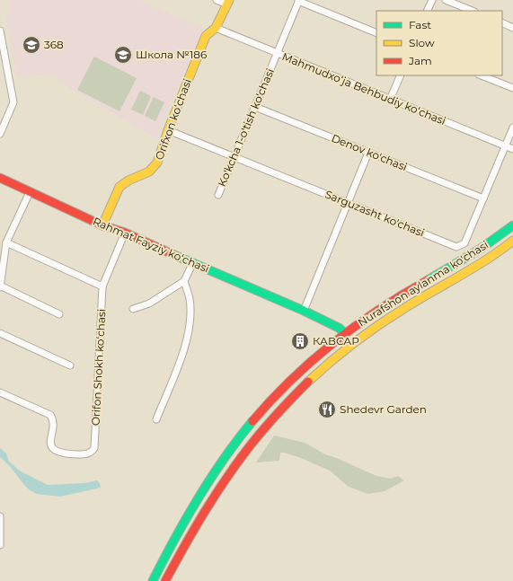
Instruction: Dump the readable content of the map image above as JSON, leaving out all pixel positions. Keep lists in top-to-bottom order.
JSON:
{
  "streets": {
    "main road": ["Orifxon koʻchasi", "Rahmat Fayziy koʻchasi", "Nurafshon aylanma ko'chasi"],
    "street": [
      "Mahmudxoʻja Behbudiy koʻchasi",
      "Ko'kcha 1-o'tish ko'chasi",
      "Denov ko'chasi",
      "Sarguzasht ko'chasi",
      "Orifon Shokh koʻchasi"
    ]
  },
  "crossings": [
    ["Mahmudxoʻja Behbudiy koʻchasi", "Orifxon koʻchasi"],
    ["Mahmudxoʻja Behbudiy koʻchasi", "Ko'kcha 1-o'tish ko'chasi"],
    ["Mahmudxoʻja Behbudiy koʻchasi", "Sarguzasht ko'chasi"],
    ["Orifxon koʻchasi", "Sarguzasht ko'chasi"],
    ["Orifxon koʻchasi", "Rahmat Fayziy koʻchasi"],
    ["Ko'kcha 1-o'tish ko'chasi", "Denov ko'chasi"],
    ["Ko'kcha 1-o'tish ko'chasi", "Sarguzasht ko'chasi"],
    ["Denov ko'chasi", "Sarguzasht ko'chasi"],
    ["Rahmat Fayziy koʻchasi", "Nurafshon aylanma ko'chasi"],
    ["Rahmat Fayziy koʻchasi", "Orifon Shokh koʻchasi"]
  ],
  "places": {
    "school or university": ["368", "Школа №186"],
    "building": ["КАВСАР"],
    "restaurant": ["Shedevr Garden"]
  },
  "legend": ["Fast", "Slow", "Jam"]
}
